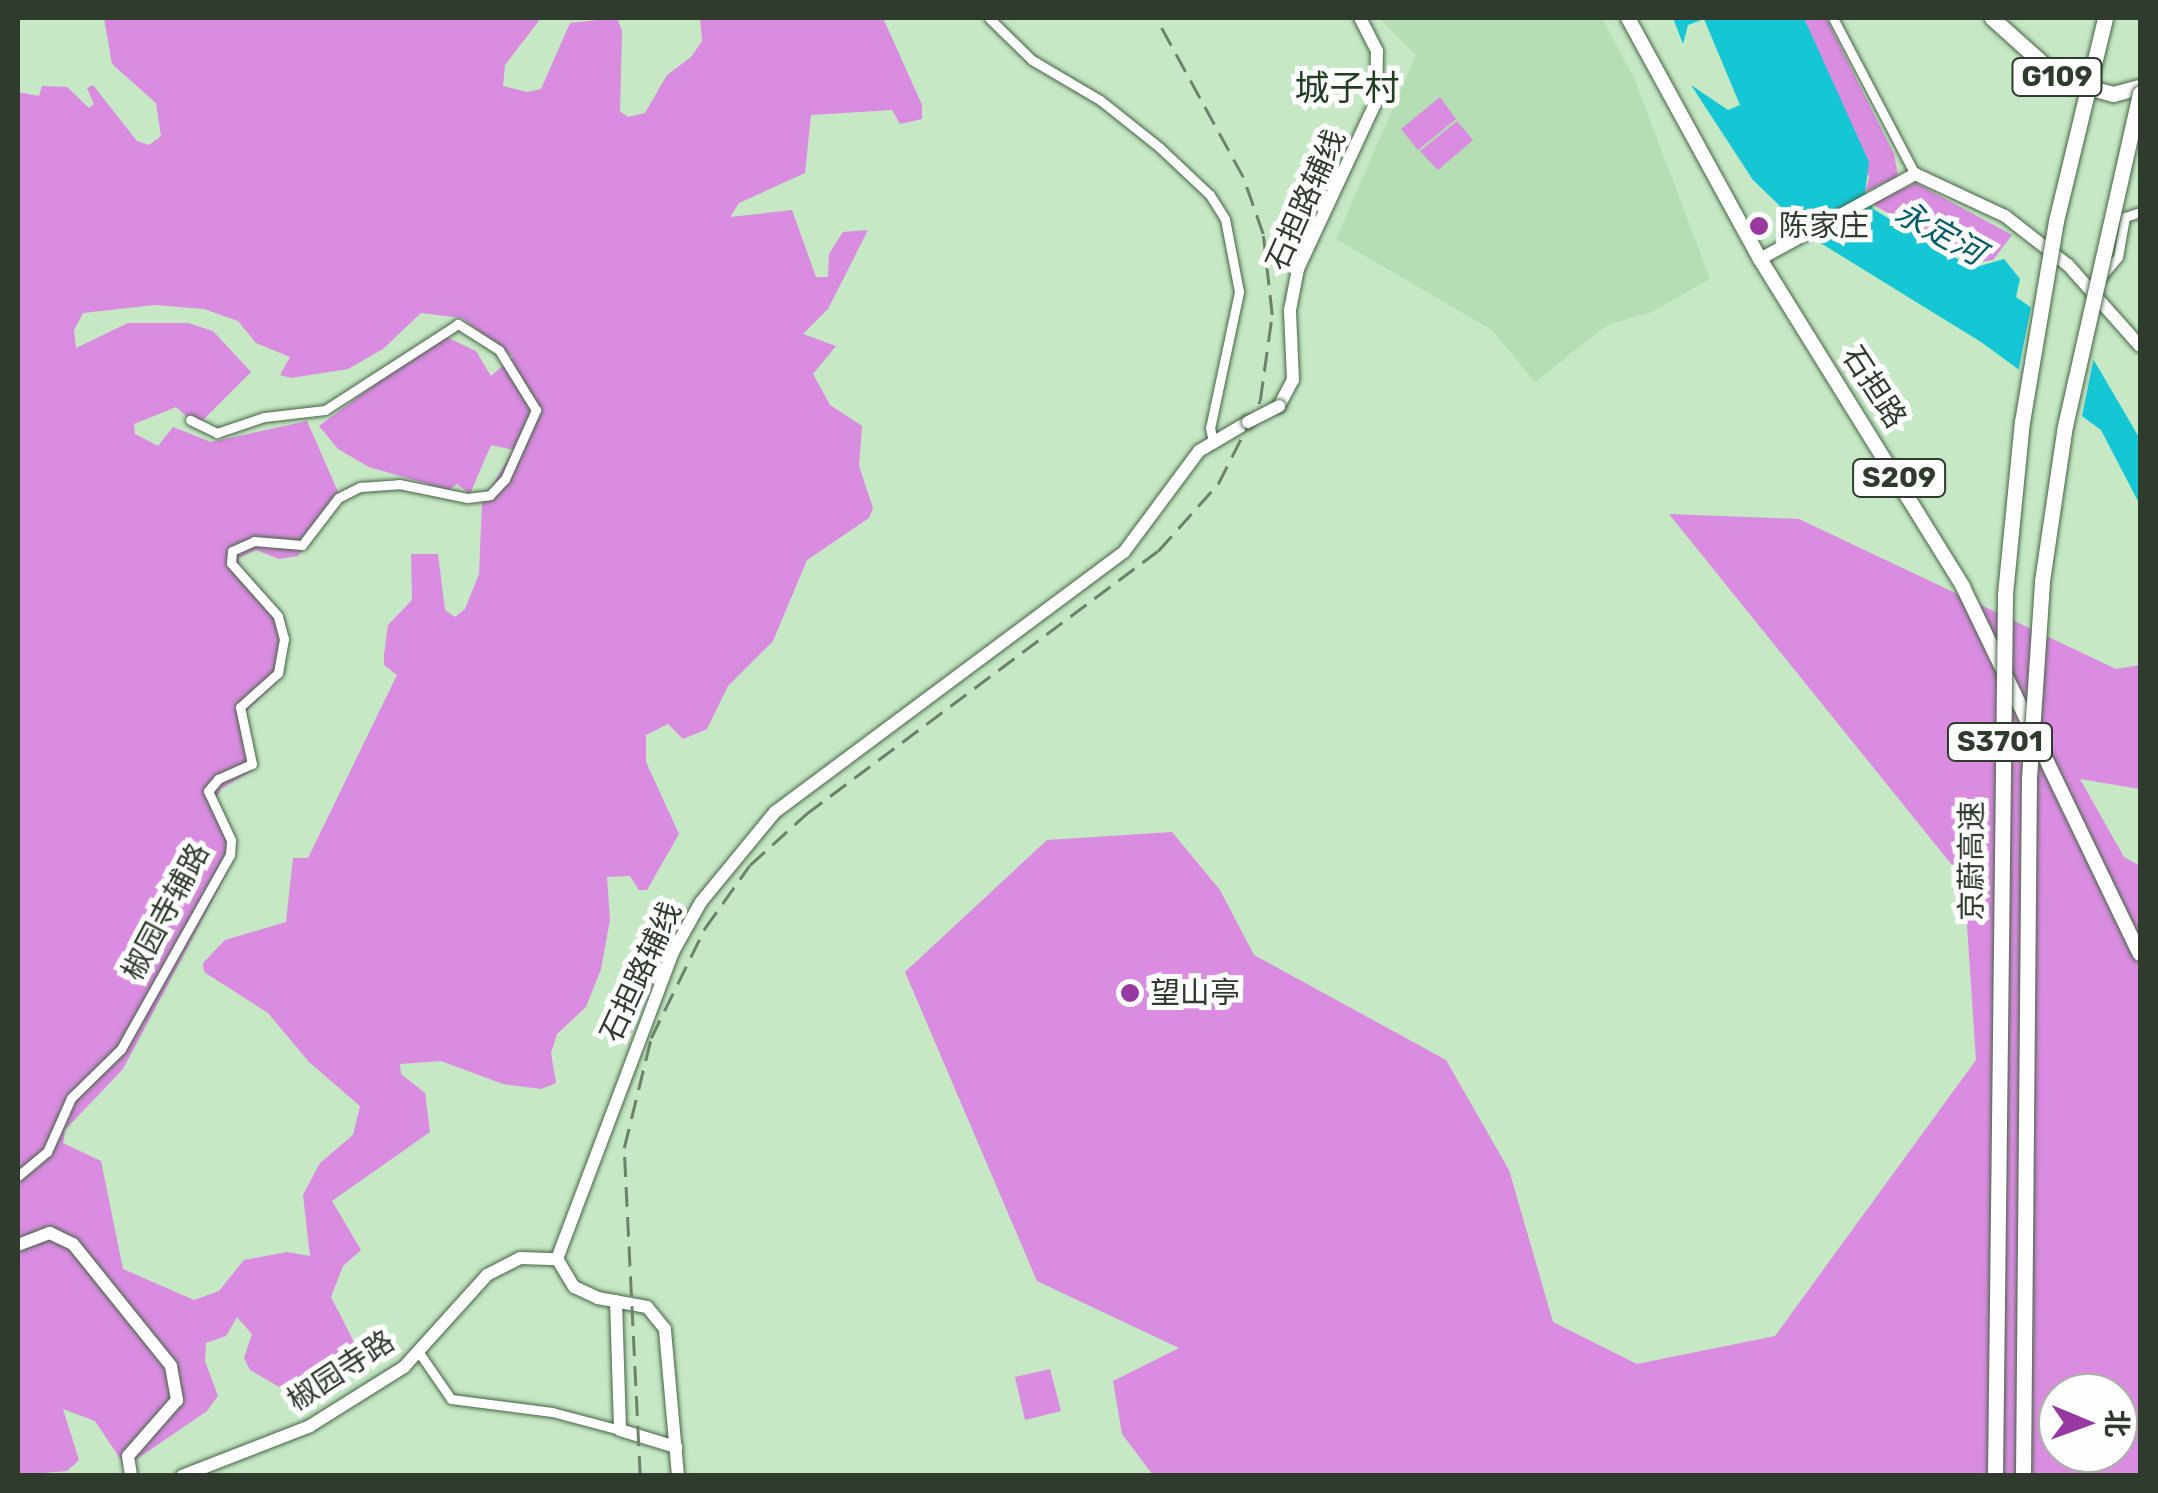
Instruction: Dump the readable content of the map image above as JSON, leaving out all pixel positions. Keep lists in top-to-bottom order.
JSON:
{
  "streets": {
    "highway": ["G109", "S3701", "京蔚高速"],
    "main road": [
      "石担路辅线",
      "石担路",
      "S209",
      "椒园寺路"
    ],
    "street": ["椒园寺辅路"]
  },
  "crossings": [
    ["G109", "京蔚高速"],
    ["石担路辅线", "椒园寺路"]
  ],
  "districts": ["城子村"],
  "water": ["永定河"],
  "places": ["陈家庄", "望山亭"],
  "north": "right"
}
